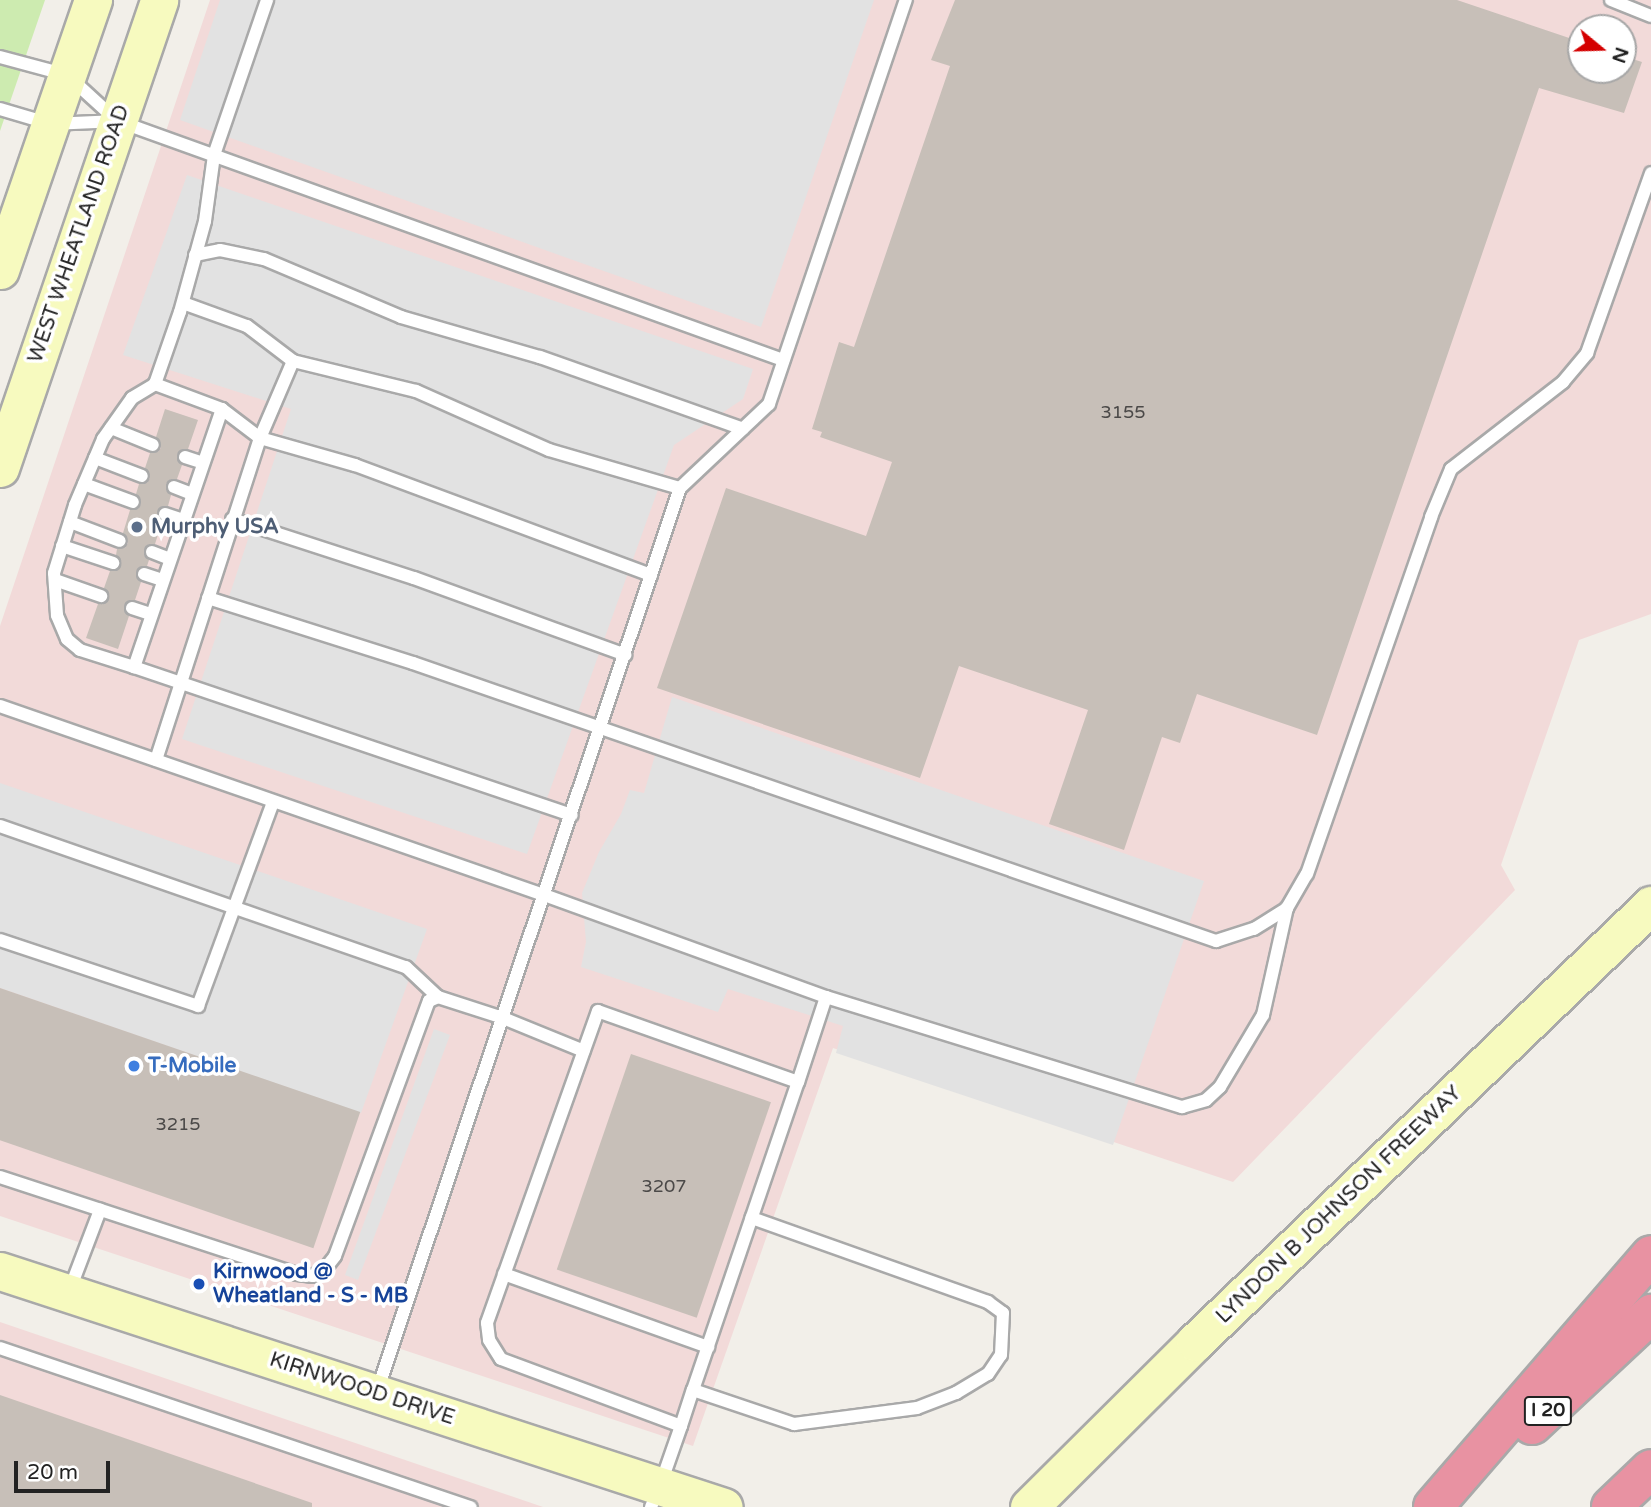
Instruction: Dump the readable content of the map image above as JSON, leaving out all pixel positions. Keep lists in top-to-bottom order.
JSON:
{
  "streets": {
    "highway": ["I 20"],
    "main road": ["WEST WHEATLAND ROAD", "LYNDON B JOHNSON FREEWAY", "KIRNWOOD DRIVE"]
  },
  "places": ["Murphy USA", "T-Mobile", "Kirnwood @ Wheatland - S - MB"],
  "house_numbers": ["3155", "3215", "3207"],
  "scale_bar": "20 m",
  "north": "right"
}
